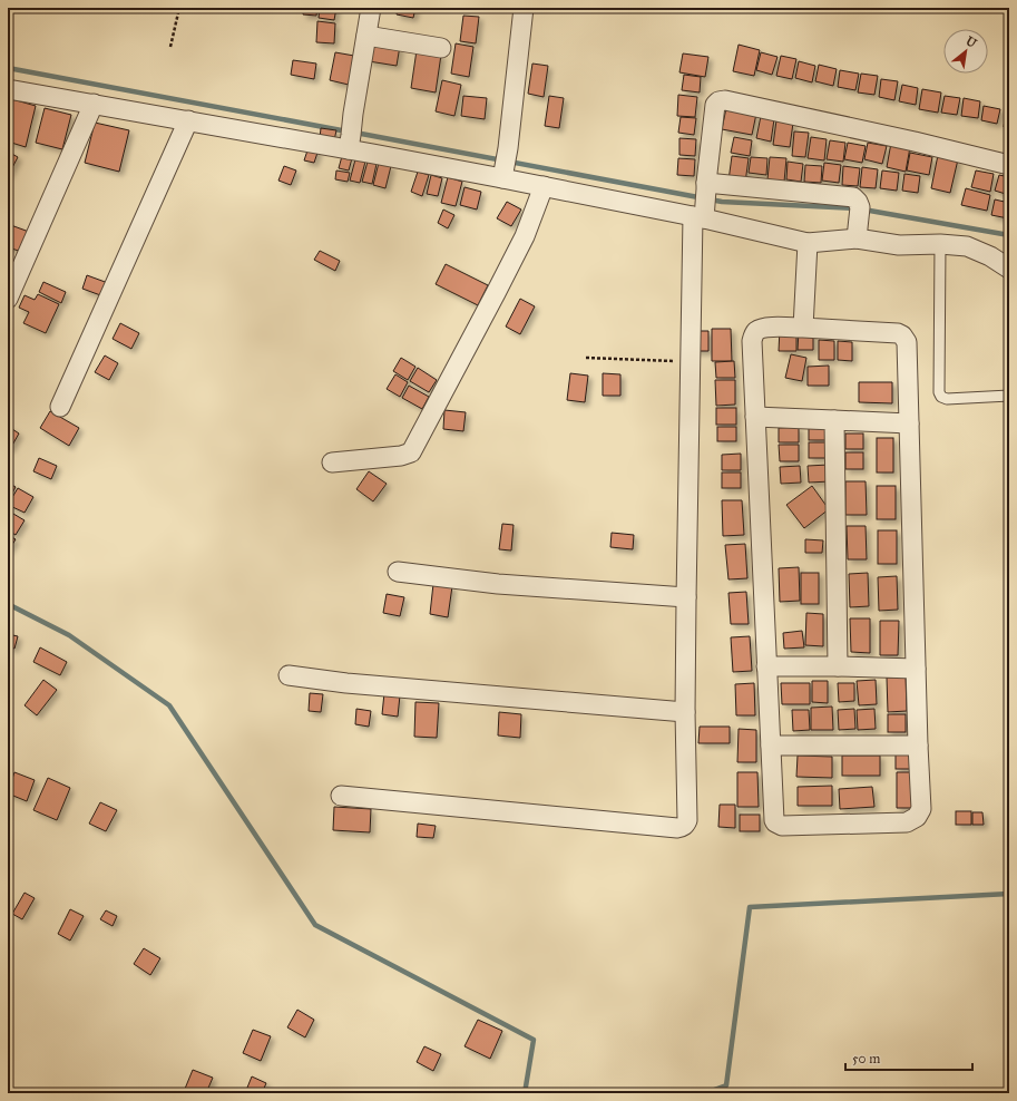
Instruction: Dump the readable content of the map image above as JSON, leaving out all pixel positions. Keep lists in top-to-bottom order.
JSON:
{
  "scale_bar": "50 m",
  "north": "top right"
}
